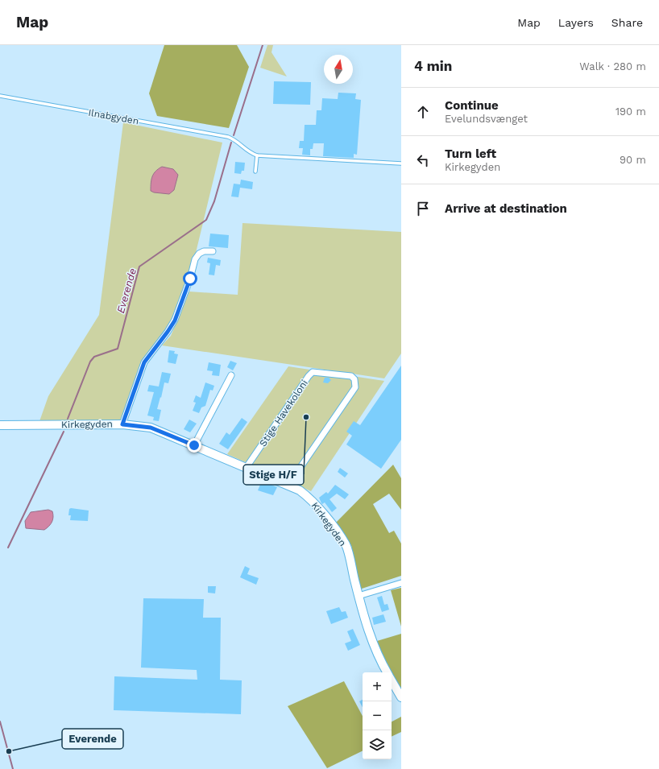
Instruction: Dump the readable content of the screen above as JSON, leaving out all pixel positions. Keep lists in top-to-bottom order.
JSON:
{
  "streets": {
    "street": ["Stige Havekoloni", "Kirkegyden"],
    "lane": ["Ilnabgyden"]
  },
  "crossings": [
    ["Stige Havekoloni", "Kirkegyden"]
  ],
  "water": ["Everende"],
  "places": ["Stige H/F", "Everende"],
  "north": "top",
  "page": {
    "header": "Map",
    "nav": ["Map", "Layers", "Share"],
    "heading": ["4 min", "Walk · 280 m"],
    "list": [
      ["Continue", "Evelundsvænget", "190 m"],
      ["Turn left", "Kirkegyden", "90 m"],
      "Arrive at destination"
    ],
    "map_buttons": ["+", "−"]
  }
}
